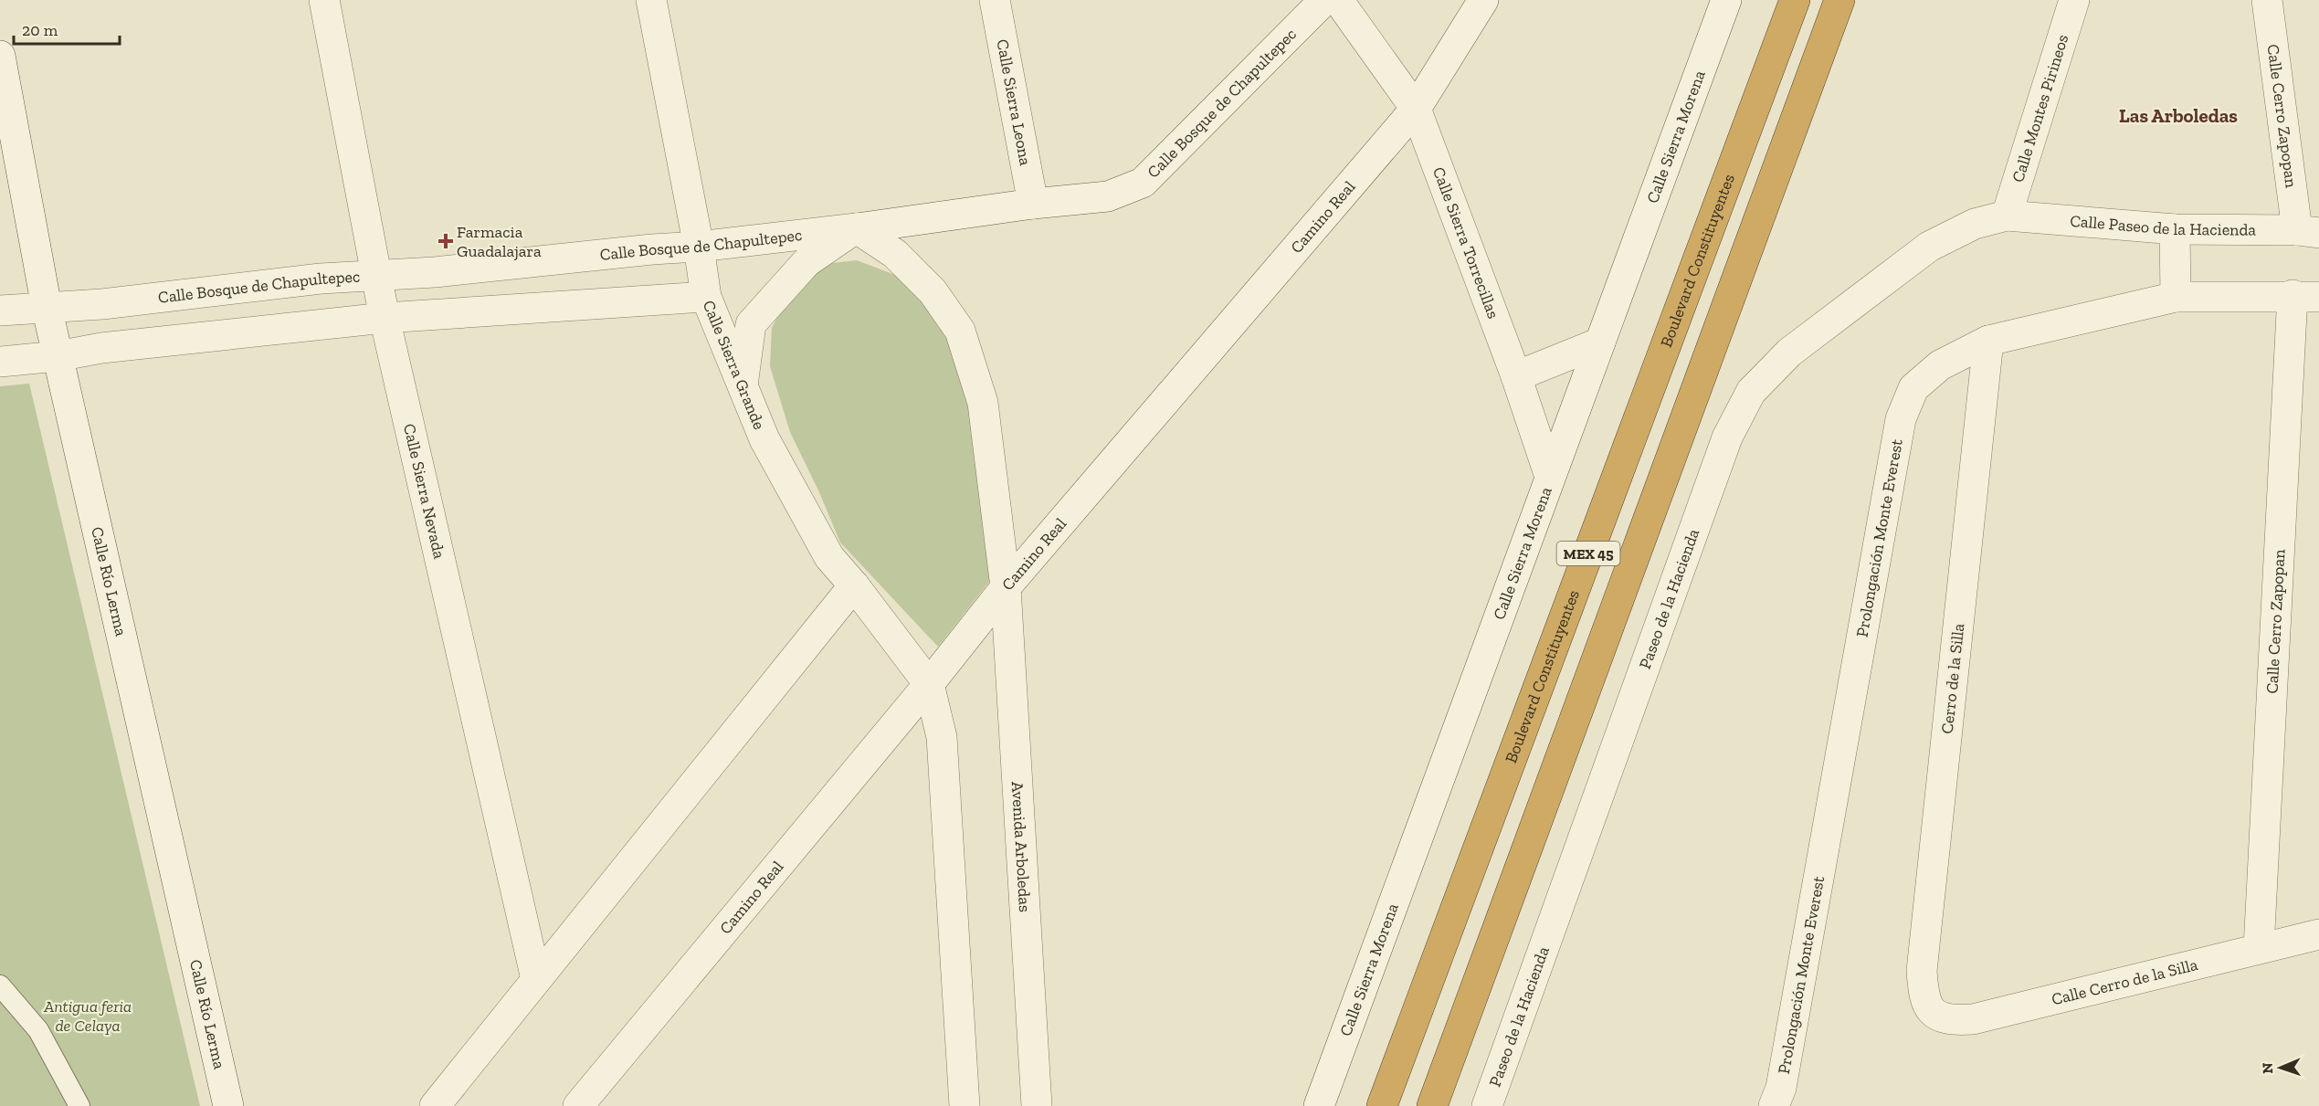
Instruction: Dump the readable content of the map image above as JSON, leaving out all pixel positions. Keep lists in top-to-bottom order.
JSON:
{
  "streets": {
    "highway": ["Boulevard Constituyentes", "MEX 45"],
    "street": [
      "Calle Sierra Leona",
      "Calle Bosque de Chapultepec",
      "Calle Montes Pirineos",
      "Calle Cerro Zapopan",
      "Calle Sierra Morena",
      "Camino Real",
      "Calle Paseo de la Hacienda",
      "Calle Sierra Torrecillas",
      "Calle Sierra Grande",
      "Calle Sierra Nevada",
      "Prolongación Monte Everest",
      "Calle Río Lerma",
      "Paseo de la Hacienda",
      "Cerro de la Silla",
      "Avenida Arboledas",
      "Calle Cerro de la Silla"
    ]
  },
  "crossings": [
    ["Calle Sierra Leona", "Calle Bosque de Chapultepec"],
    ["Calle Bosque de Chapultepec", "Calle Sierra Grande"],
    ["Calle Bosque de Chapultepec", "Calle Sierra Nevada"],
    ["Calle Bosque de Chapultepec", "Calle Río Lerma"],
    ["Calle Montes Pirineos", "Calle Paseo de la Hacienda"],
    ["Calle Montes Pirineos", "Paseo de la Hacienda"],
    ["Calle Cerro Zapopan", "Calle Paseo de la Hacienda"],
    ["Calle Cerro Zapopan", "Prolongación Monte Everest"],
    ["Calle Cerro Zapopan", "Calle Cerro de la Silla"],
    ["Calle Sierra Morena", "Calle Sierra Torrecillas"],
    ["Camino Real", "Calle Sierra Torrecillas"],
    ["Camino Real", "Calle Sierra Grande"],
    ["Camino Real", "Avenida Arboledas"],
    ["Calle Paseo de la Hacienda", "Paseo de la Hacienda"],
    ["Prolongación Monte Everest", "Cerro de la Silla"],
    ["Cerro de la Silla", "Calle Cerro de la Silla"]
  ],
  "districts": ["Las Arboledas"],
  "parks": ["Antigua feria de Celaya"],
  "places": {
    "health": ["Farmacia Guadalajara"]
  },
  "scale_bar": "20 m",
  "north": "left"
}
